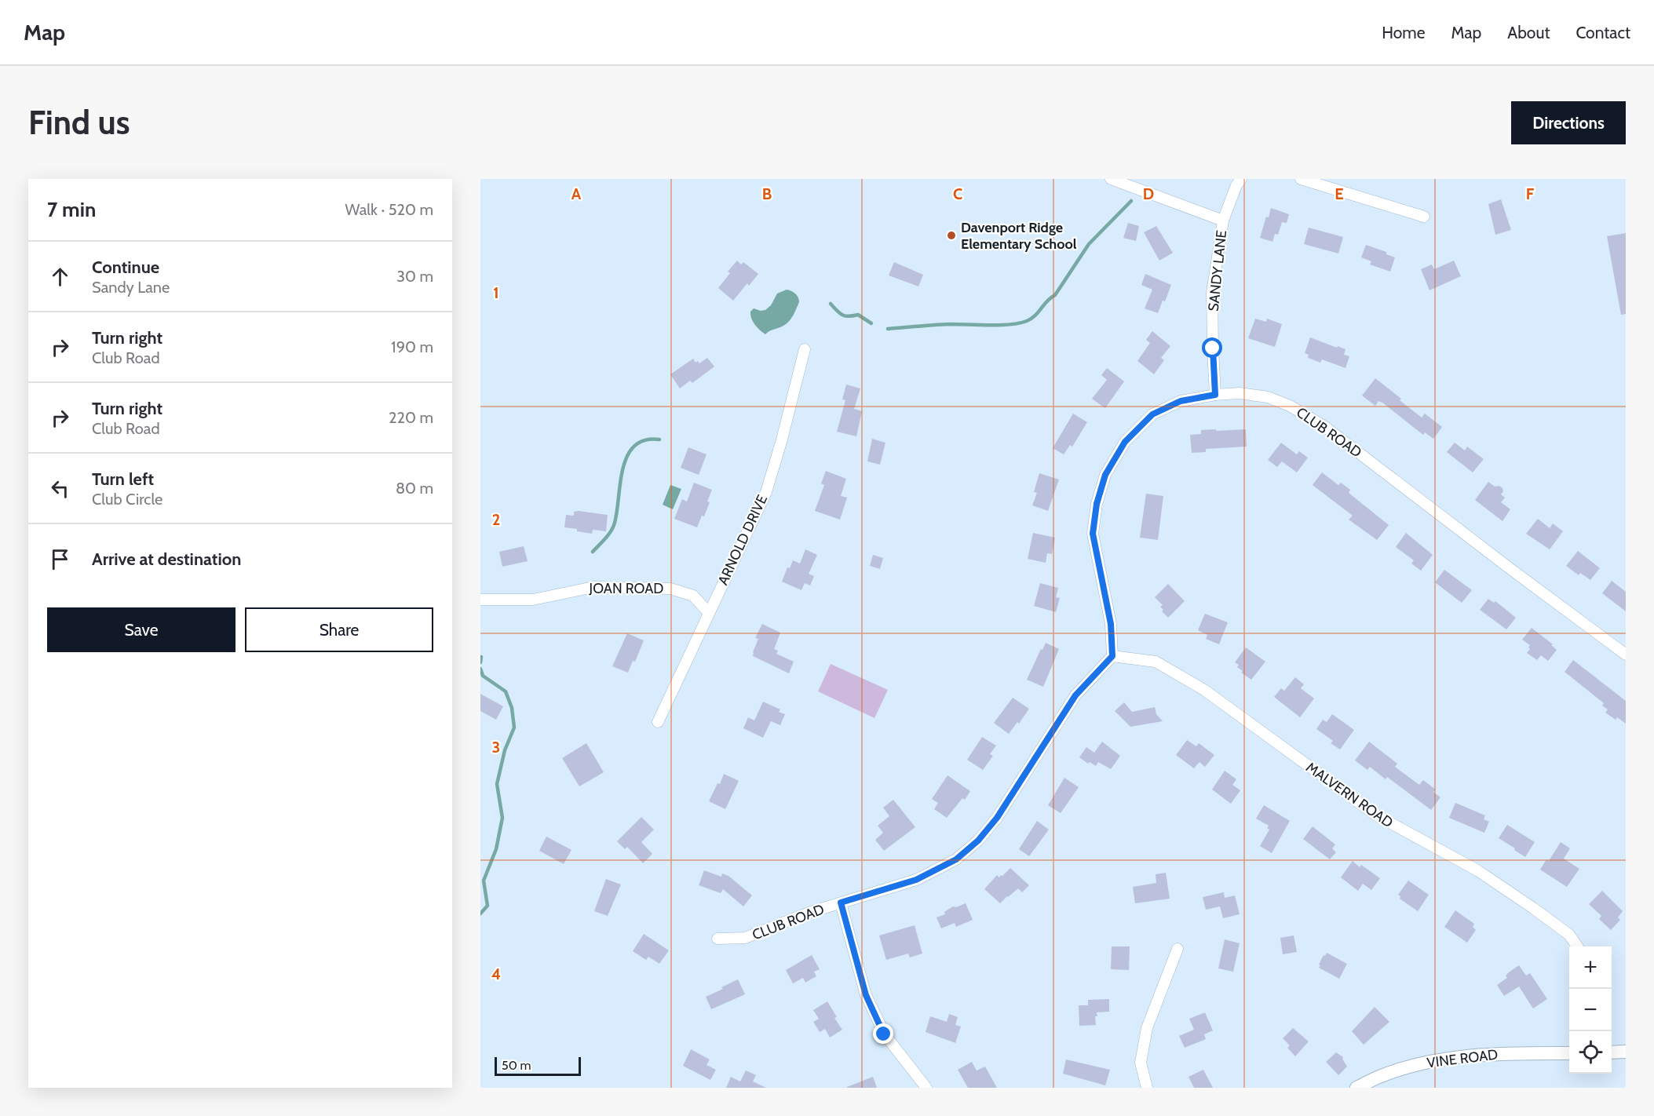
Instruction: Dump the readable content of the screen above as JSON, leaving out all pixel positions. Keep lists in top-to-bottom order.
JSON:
{
  "streets": {
    "street": [
      "SANDY LANE",
      "CLUB ROAD",
      "ARNOLD DRIVE",
      "JOAN ROAD",
      "MALVERN ROAD",
      "VINE ROAD"
    ]
  },
  "crossings": [
    ["SANDY LANE", "CLUB ROAD"],
    ["CLUB ROAD", "MALVERN ROAD"],
    ["ARNOLD DRIVE", "JOAN ROAD"]
  ],
  "places": ["Davenport Ridge Elementary School"],
  "scale_bar": "50 m",
  "page": {
    "header": "Map",
    "nav": [
      "Home",
      "Map",
      "About",
      "Contact"
    ],
    "buttons": [
      "Directions",
      ["Save", "Share"]
    ],
    "title": "Find us",
    "heading": ["7 min", "Walk · 520 m"],
    "list": [
      ["Continue", "Sandy Lane", "30 m"],
      ["Turn right", "Club Road", "190 m"],
      ["Turn right", "Club Road", "220 m"],
      ["Turn left", "Club Circle", "80 m"],
      "Arrive at destination"
    ],
    "map_buttons": ["+", "−"],
    "scale": "50 m"
  },
  "grid": {
    "columns": [
      "A",
      "B",
      "C",
      "D",
      "E",
      "F"
    ],
    "rows": [
      "1",
      "2",
      "3",
      "4"
    ]
  }
}
